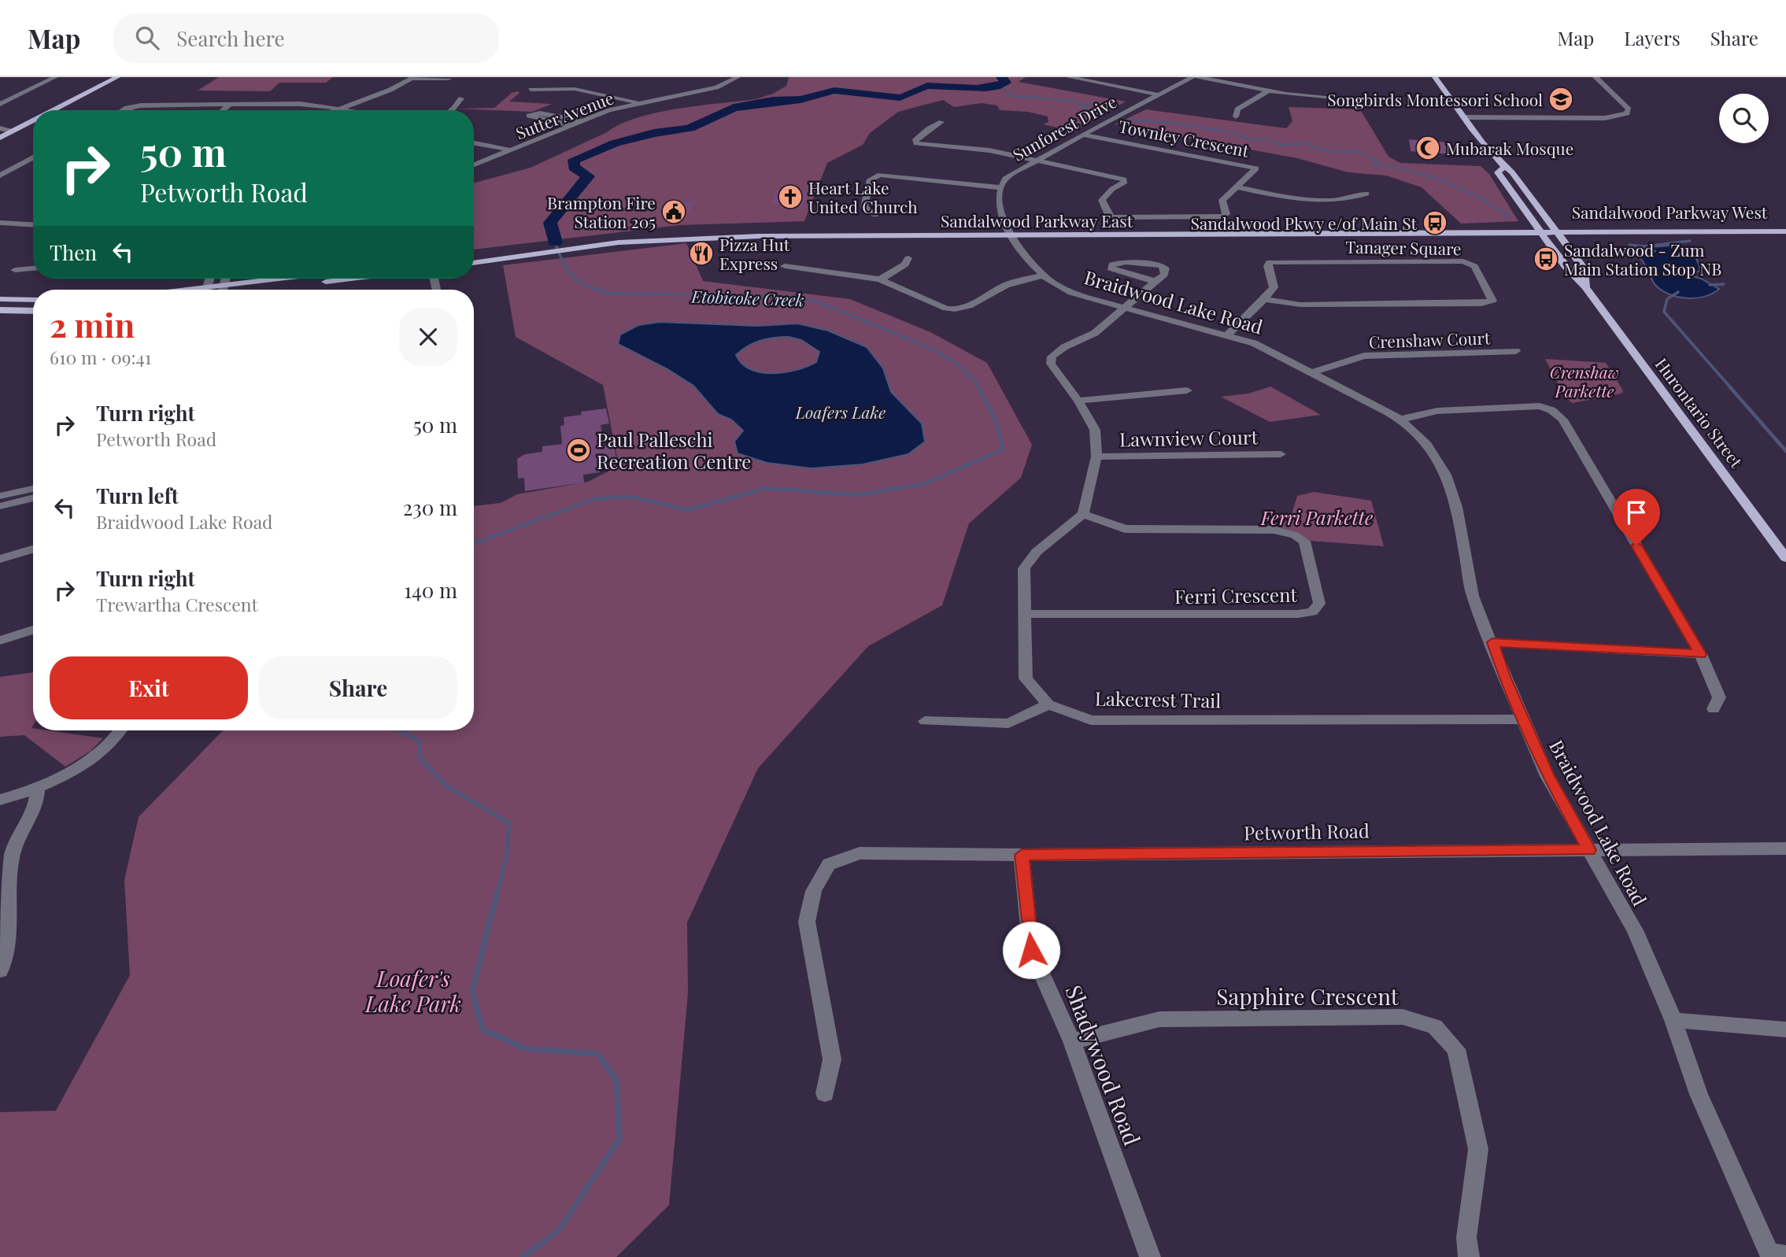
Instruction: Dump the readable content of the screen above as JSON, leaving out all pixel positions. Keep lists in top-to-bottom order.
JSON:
{
  "streets": {
    "main road": ["Sandalwood Parkway West", "Sandalwood Parkway East", "Hurontario Street"],
    "street": [
      "Sutter Avenue",
      "Sunforest Drive",
      "Townley Crescent",
      "Tanager Square",
      "Braidwood Lake Road",
      "Crenshaw Court",
      "Lawnview Court",
      "Ferri Crescent",
      "Lakecrest Trail",
      "Petworth Road",
      "Sapphire Crescent",
      "Shadywood Road"
    ]
  },
  "crossings": [
    ["Sunforest Drive", "Townley Crescent"],
    ["Sandalwood Parkway West", "Sandalwood Parkway East"],
    ["Sandalwood Parkway West", "Hurontario Street"],
    ["Sandalwood Parkway East", "Braidwood Lake Road"],
    ["Sandalwood Parkway East", "Hurontario Street"],
    ["Braidwood Lake Road", "Crenshaw Court"],
    ["Braidwood Lake Road", "Lakecrest Trail"],
    ["Braidwood Lake Road", "Petworth Road"],
    ["Ferri Crescent", "Lakecrest Trail"],
    ["Petworth Road", "Shadywood Road"],
    ["Sapphire Crescent", "Shadywood Road"]
  ],
  "water": ["Etobicoke Creek", "Loafers Lake"],
  "parks": ["Crenshaw Parkette", "Ferri Parkette", "Loafer's Lake Park"],
  "places": {
    "school or university": ["Songbirds Montessori School"],
    "mosque": ["Mubarak Mosque"],
    "church": ["Heart Lake United Church"],
    "public building": ["Brampton Fire Station 205"],
    "bus stop": ["Sandalwood Pkwy e/of Main St", "Sandalwood - Zum Main Station Stop NB"],
    "restaurant": ["Pizza Hut Express"],
    "sports": ["Paul Palleschi Recreation Centre"]
  },
  "page": {
    "header": "Map",
    "search": "Search here",
    "nav": ["Map", "Layers", "Share"],
    "turn": ["50 m", "Petworth Road"],
    "then": "Then",
    "heading": ["2 min", "610 m · 09:41"],
    "list": [
      {
        "name": "Turn right",
        "note": "Petworth Road",
        "value": "50 m"
      },
      {
        "name": "Turn left",
        "note": "Braidwood Lake Road",
        "value": "230 m"
      },
      {
        "name": "Turn right",
        "note": "Trewartha Crescent",
        "value": "140 m"
      }
    ],
    "buttons": ["Exit", "Share"]
  }
}
